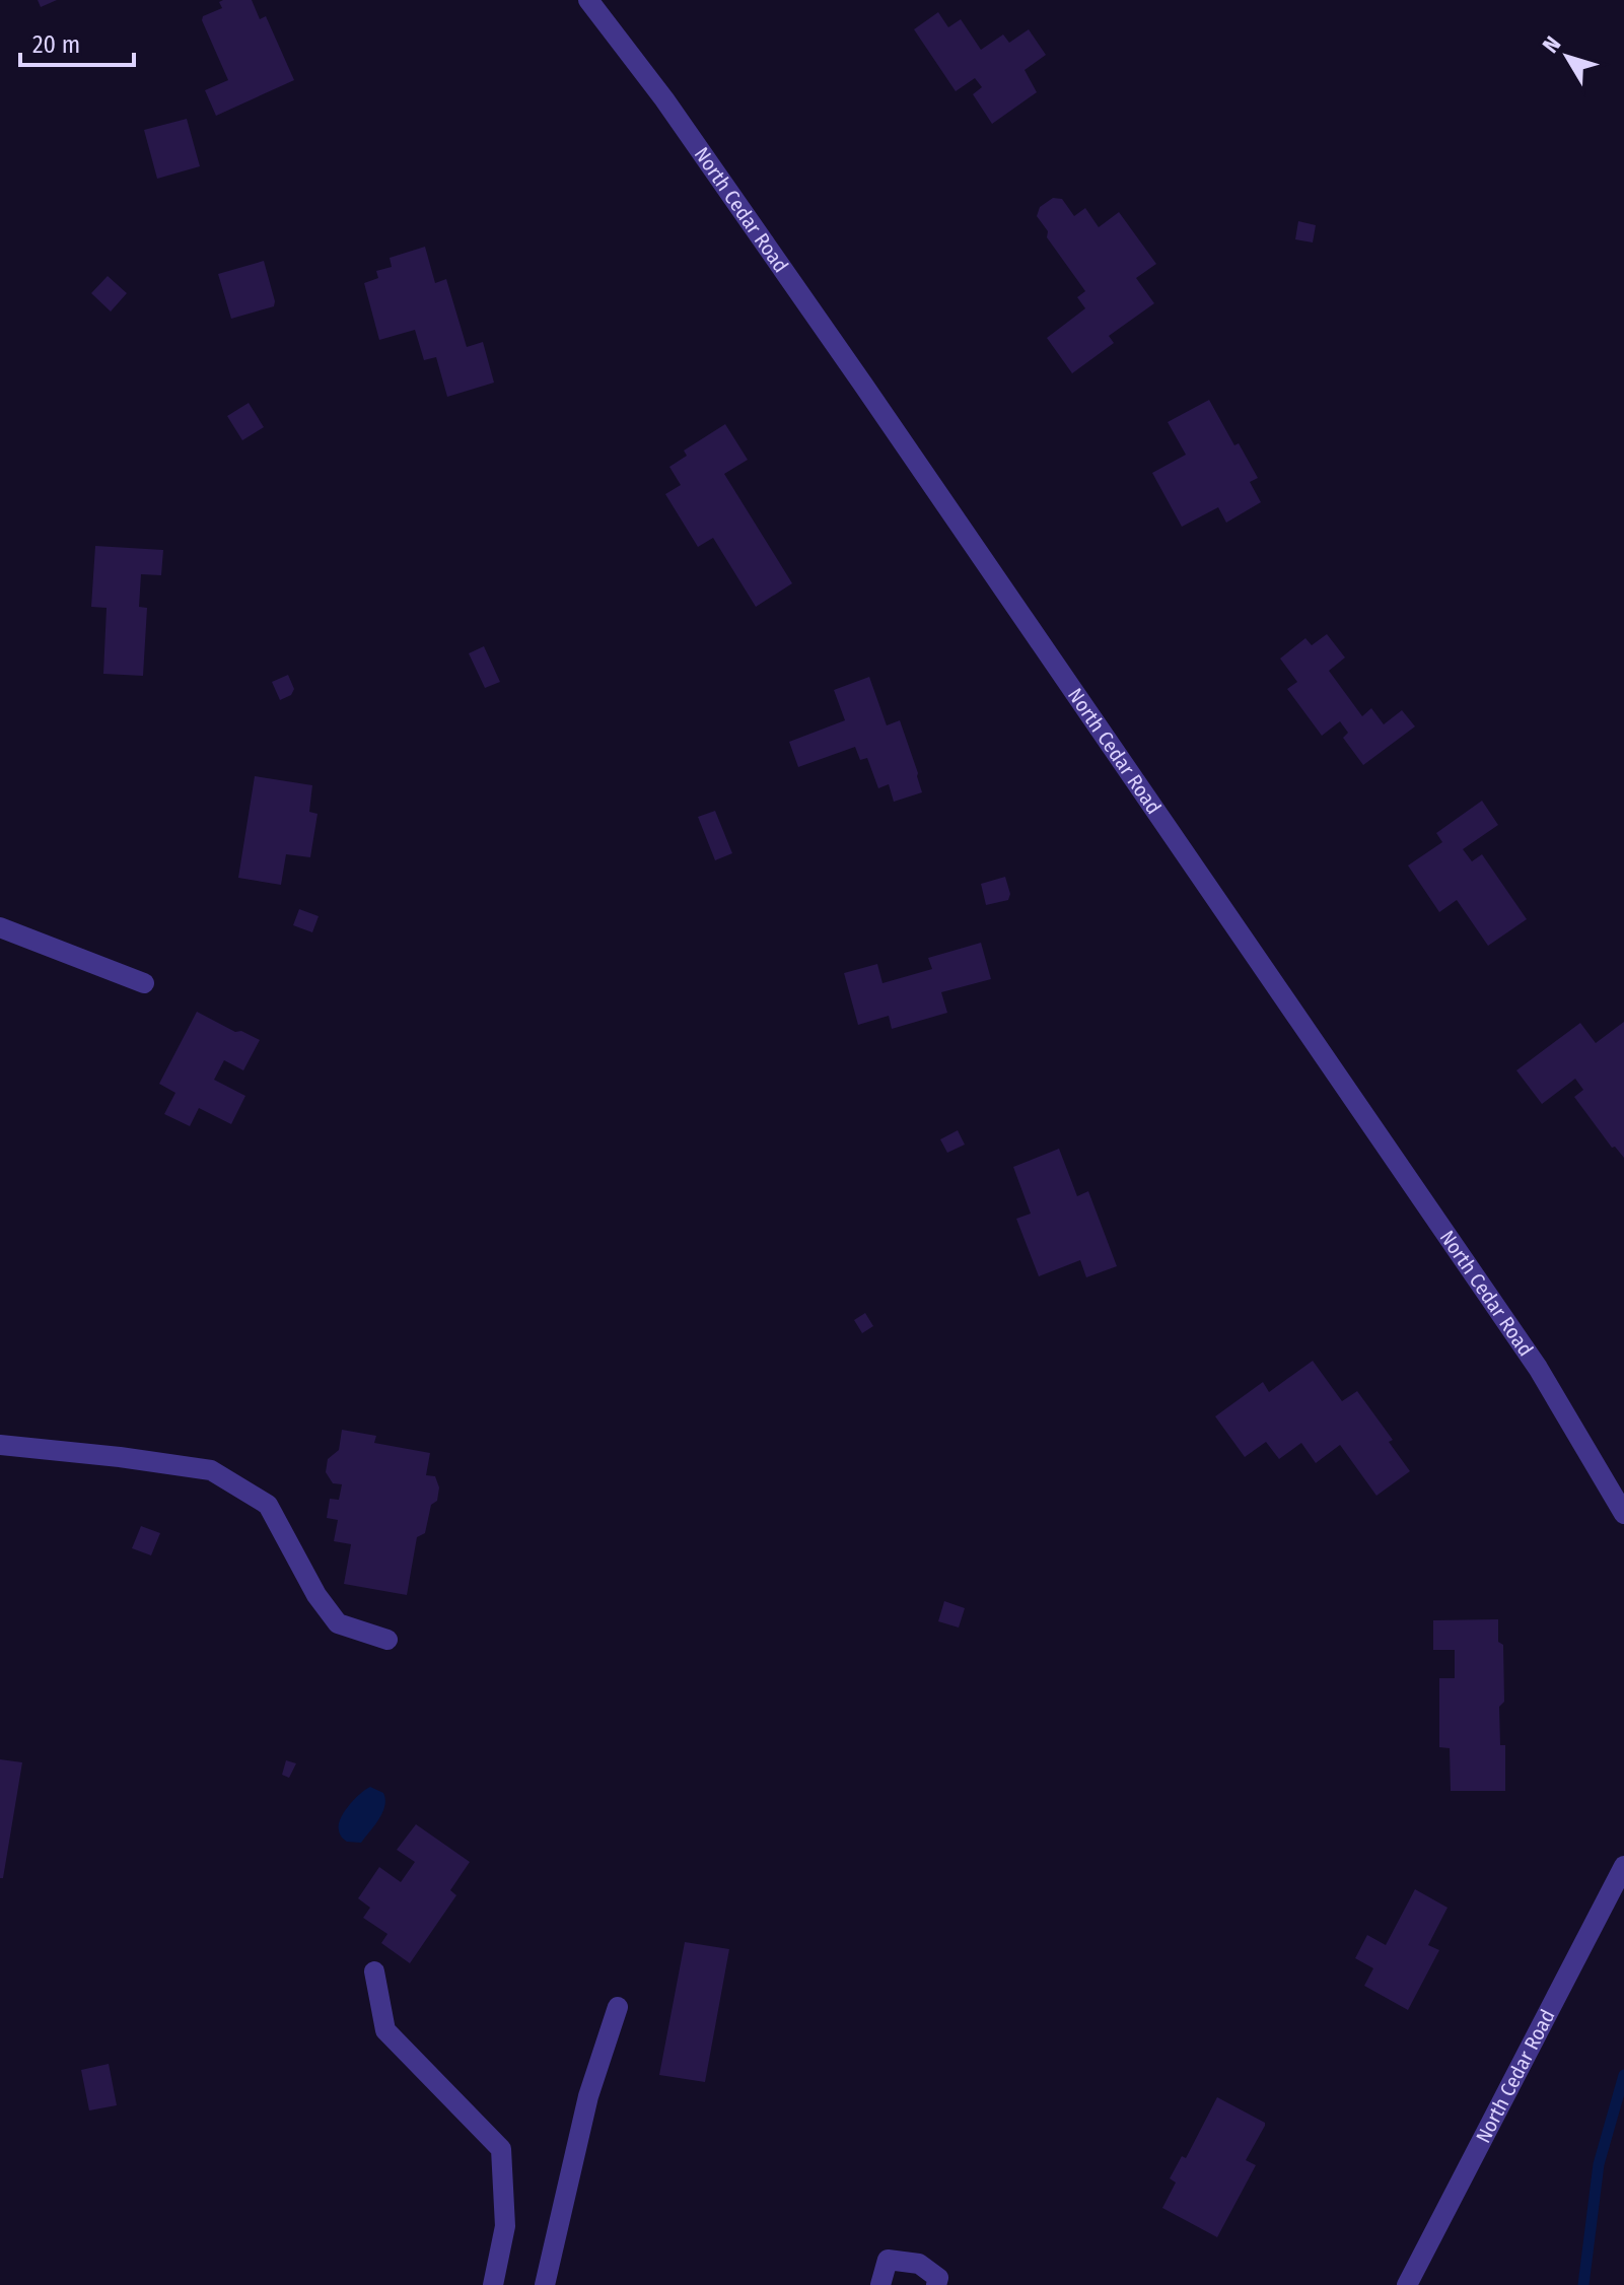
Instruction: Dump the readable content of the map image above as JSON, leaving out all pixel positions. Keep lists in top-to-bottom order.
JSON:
{
  "streets": {
    "street": ["North Cedar Road"]
  },
  "scale_bar": "20 m",
  "north": "top left"
}
